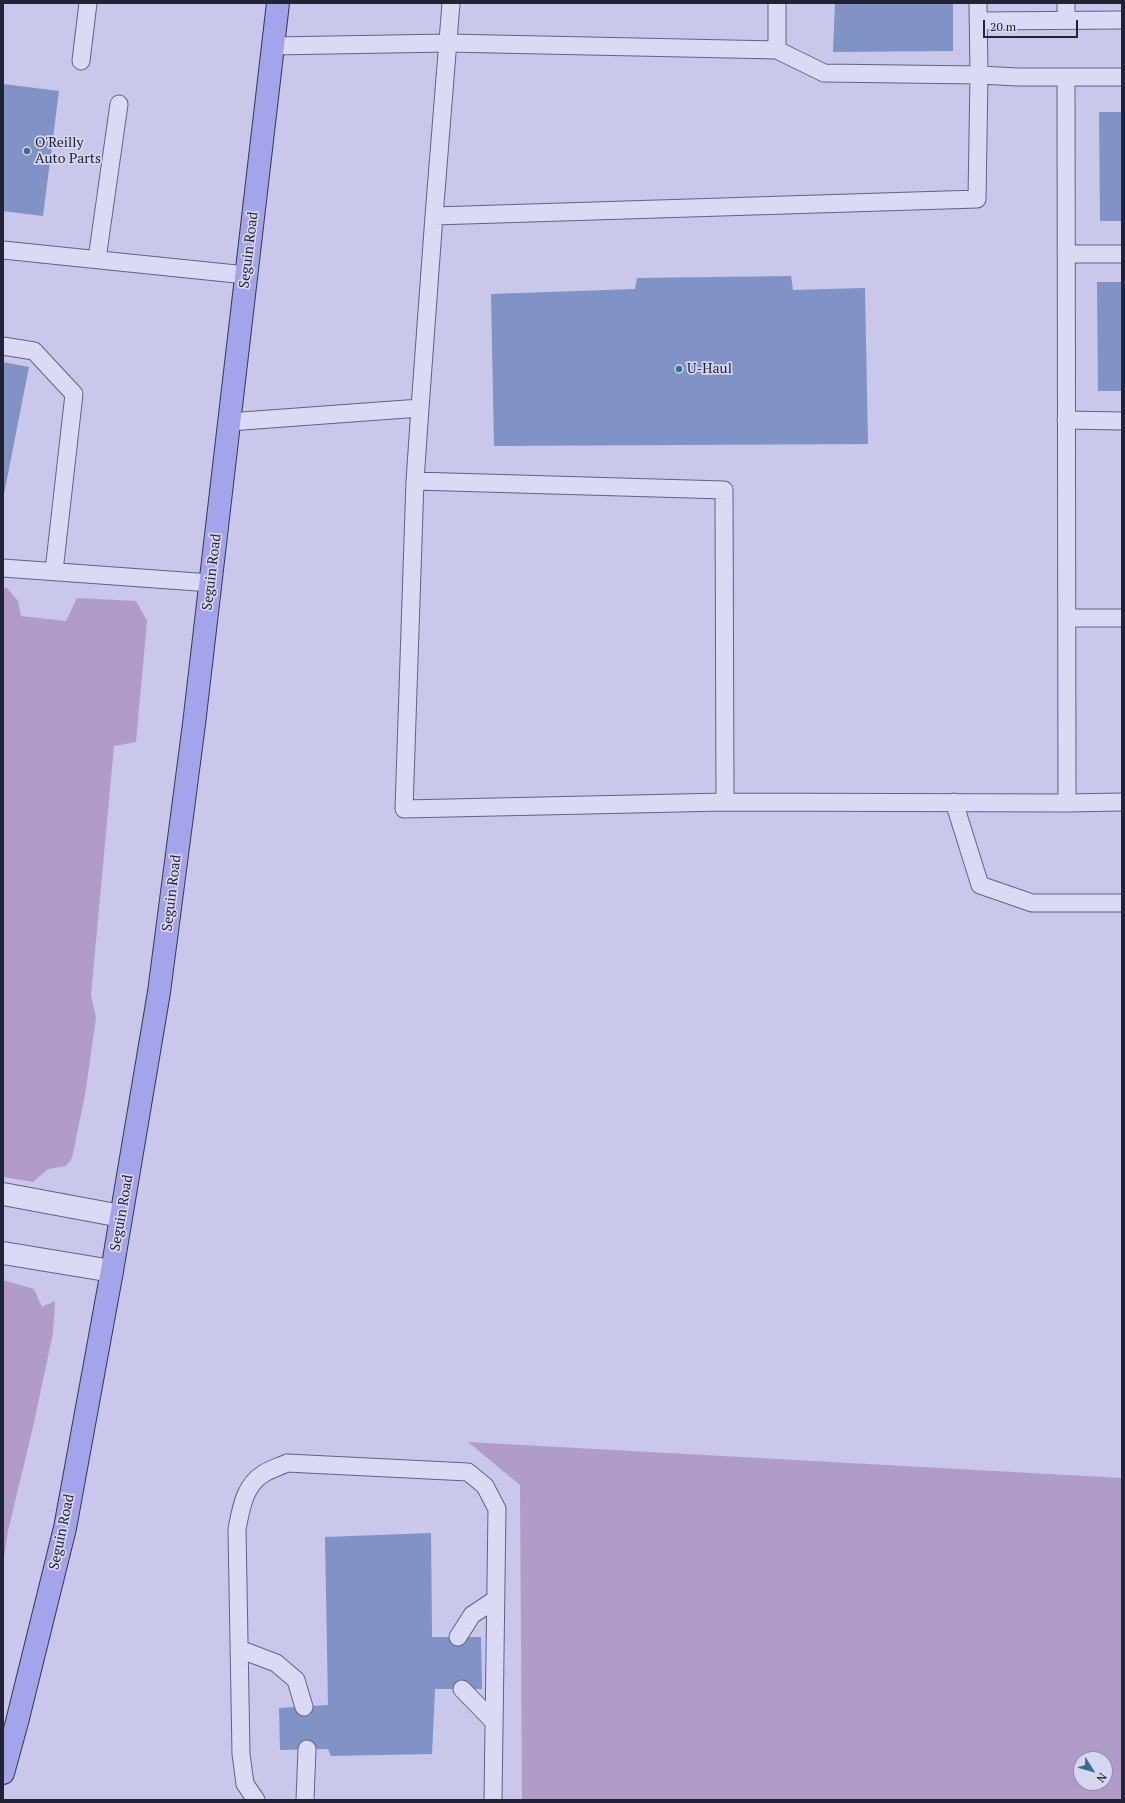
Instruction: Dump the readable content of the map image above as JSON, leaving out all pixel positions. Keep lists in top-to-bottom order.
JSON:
{
  "streets": {
    "main road": ["Seguin Road"]
  },
  "places": ["O'Reilly Auto Parts", "U-Haul"],
  "scale_bar": "20 m",
  "north": "bottom right"
}
